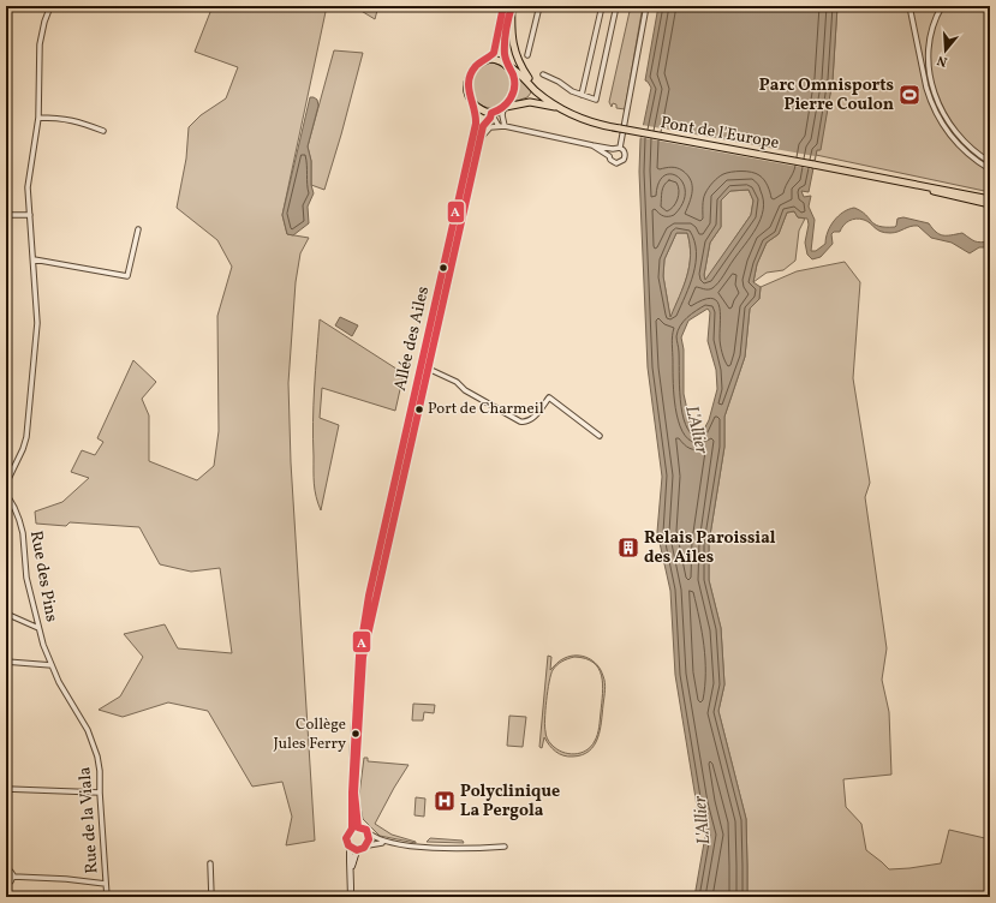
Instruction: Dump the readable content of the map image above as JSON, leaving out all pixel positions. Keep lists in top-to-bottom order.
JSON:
{
  "streets": {
    "main road": ["Pont de l'Europe", "Allée des Ailes"],
    "street": ["Rue des Pins", "Rue de la Viala"]
  },
  "crossings": [
    ["Rue des Pins", "Rue de la Viala"]
  ],
  "water": ["L'Allier"],
  "places": {
    "sports": ["Parc Omnisports Pierre Coulon"],
    "other": ["Port de Charmeil", "Collège Jules Ferry"],
    "building": ["Relais Paroissial des Ailes"],
    "hospital": ["Polyclinique La Pergola"]
  },
  "lines": ["transit line A"],
  "north": "bottom"
}
